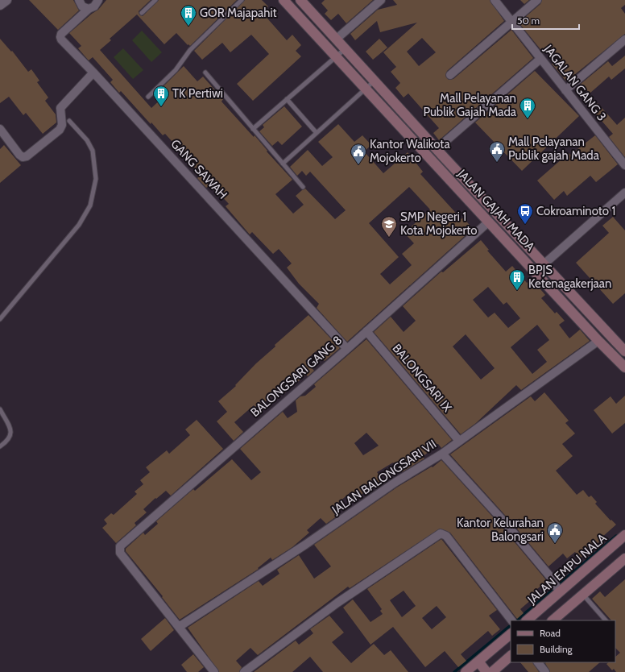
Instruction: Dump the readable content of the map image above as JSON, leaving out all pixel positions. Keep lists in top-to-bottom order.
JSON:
{
  "streets": {
    "main road": ["JALAN GAJAH MADA", "JALAN EMPU NALA"],
    "street": [
      "JAGALAN GANG 3",
      "GANG SAWAH",
      "BALONGSARI GANG 8",
      "BALONGSARI IX",
      "JALAN BALONGSARI VII"
    ]
  },
  "crossings": [
    ["GANG SAWAH", "BALONGSARI GANG 8"],
    ["JALAN GAJAH MADA", "BALONGSARI GANG 8"],
    ["JALAN GAJAH MADA", "JALAN BALONGSARI VII"],
    ["BALONGSARI GANG 8", "BALONGSARI IX"],
    ["BALONGSARI GANG 8", "JALAN BALONGSARI VII"],
    ["BALONGSARI IX", "JALAN BALONGSARI VII"]
  ],
  "places": {
    "building": [
      "GOR Majapahit",
      "TK Pertiwi",
      "Mall Pelayanan Publik Gajah Mada",
      "BPJS Ketenagakerjaan"
    ],
    "public building": ["Mall Pelayanan Publik gajah Mada", "Kantor Walikota Mojokerto", "Kantor Kelurahan Balongsari"],
    "bus stop": ["Cokroaminoto 1"],
    "school or university": ["SMP Negeri 1 Kota Mojokerto"]
  },
  "legend": ["Road", "Building"],
  "scale_bar": "50 m"
}
